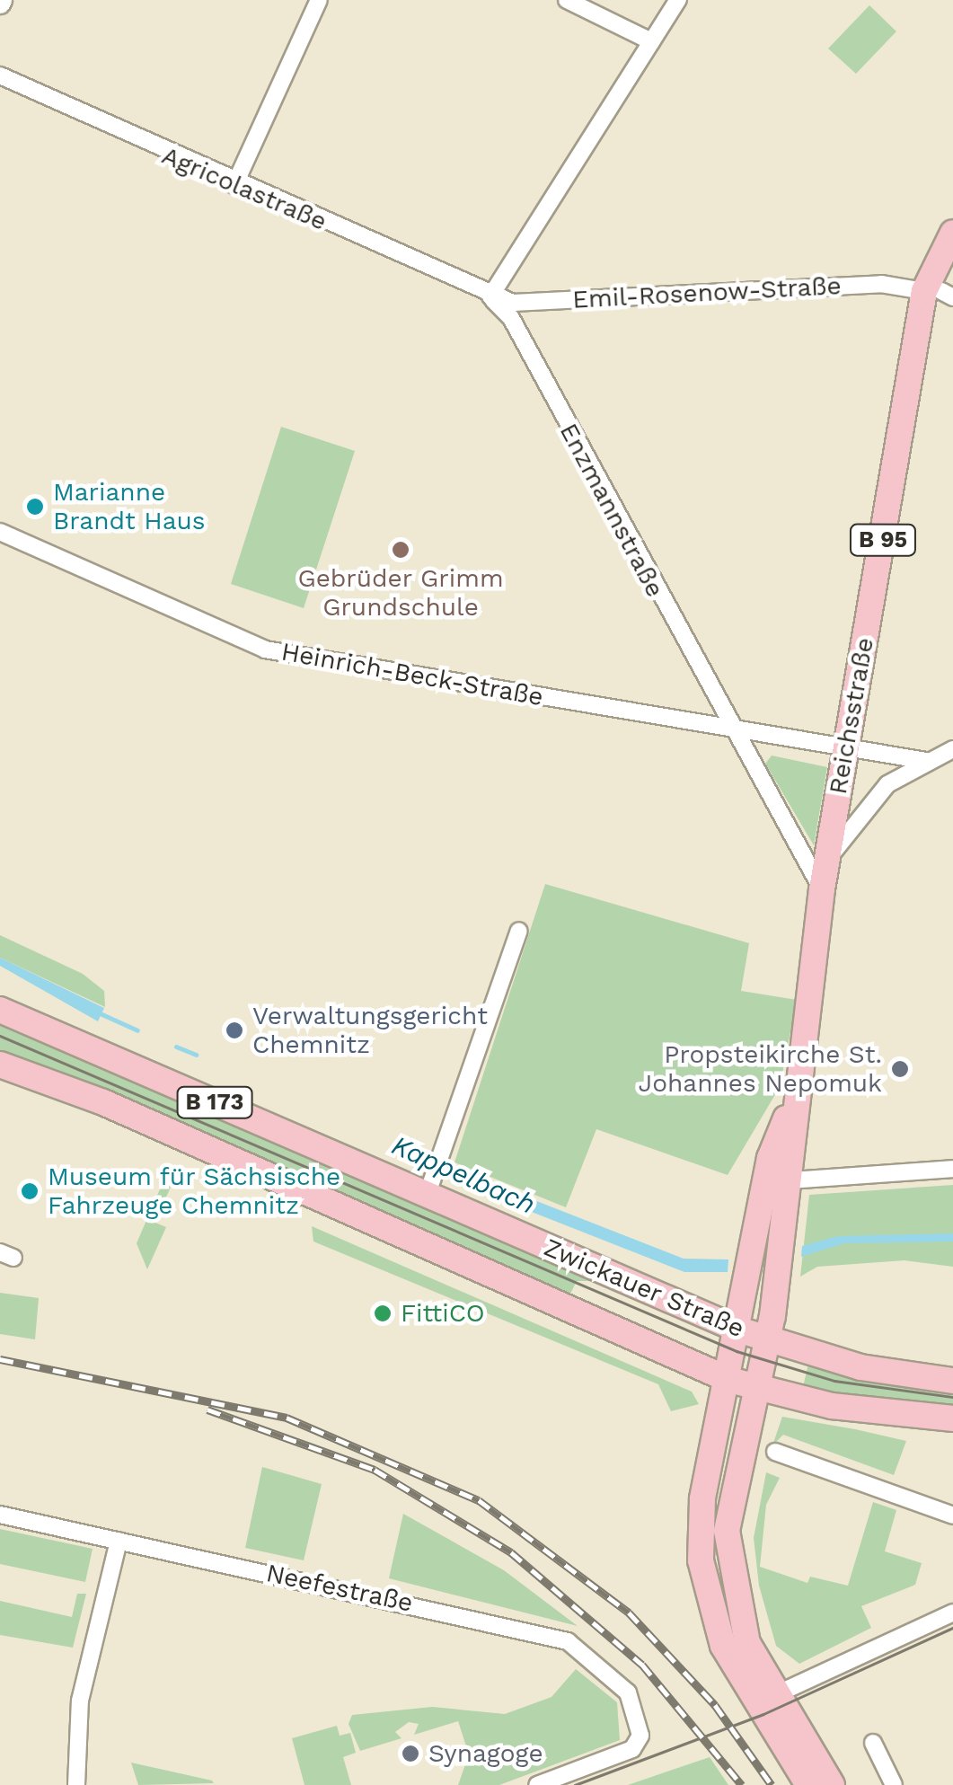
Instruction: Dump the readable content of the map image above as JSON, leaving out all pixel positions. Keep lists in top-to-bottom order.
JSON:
{
  "streets": {
    "main road": [
      "B 95",
      "Reichsstraße",
      "B 173",
      "Zwickauer Straße"
    ],
    "street": [
      "Agricolastraße",
      "Emil-Rosenow-Straße",
      "Enzmannstraße",
      "Heinrich-Beck-Straße",
      "Neefestraße"
    ]
  },
  "crossings": [
    ["Agricolastraße", "Emil-Rosenow-Straße"],
    ["Agricolastraße", "Enzmannstraße"],
    ["Emil-Rosenow-Straße", "Enzmannstraße"],
    ["Emil-Rosenow-Straße", "Reichsstraße"],
    ["Enzmannstraße", "Heinrich-Beck-Straße"],
    ["Enzmannstraße", "Reichsstraße"],
    ["Heinrich-Beck-Straße", "Reichsstraße"],
    ["Reichsstraße", "Zwickauer Straße"]
  ],
  "water": ["Kappelbach"],
  "places": [
    "Marianne Brandt Haus",
    "Gebrüder Grimm Grundschule",
    "Verwaltungsgericht Chemnitz",
    "Propsteikirche St. Johannes Nepomuk",
    "Museum für Sächsische Fahrzeuge Chemnitz",
    "FittiCO",
    "Synagoge"
  ]
}
